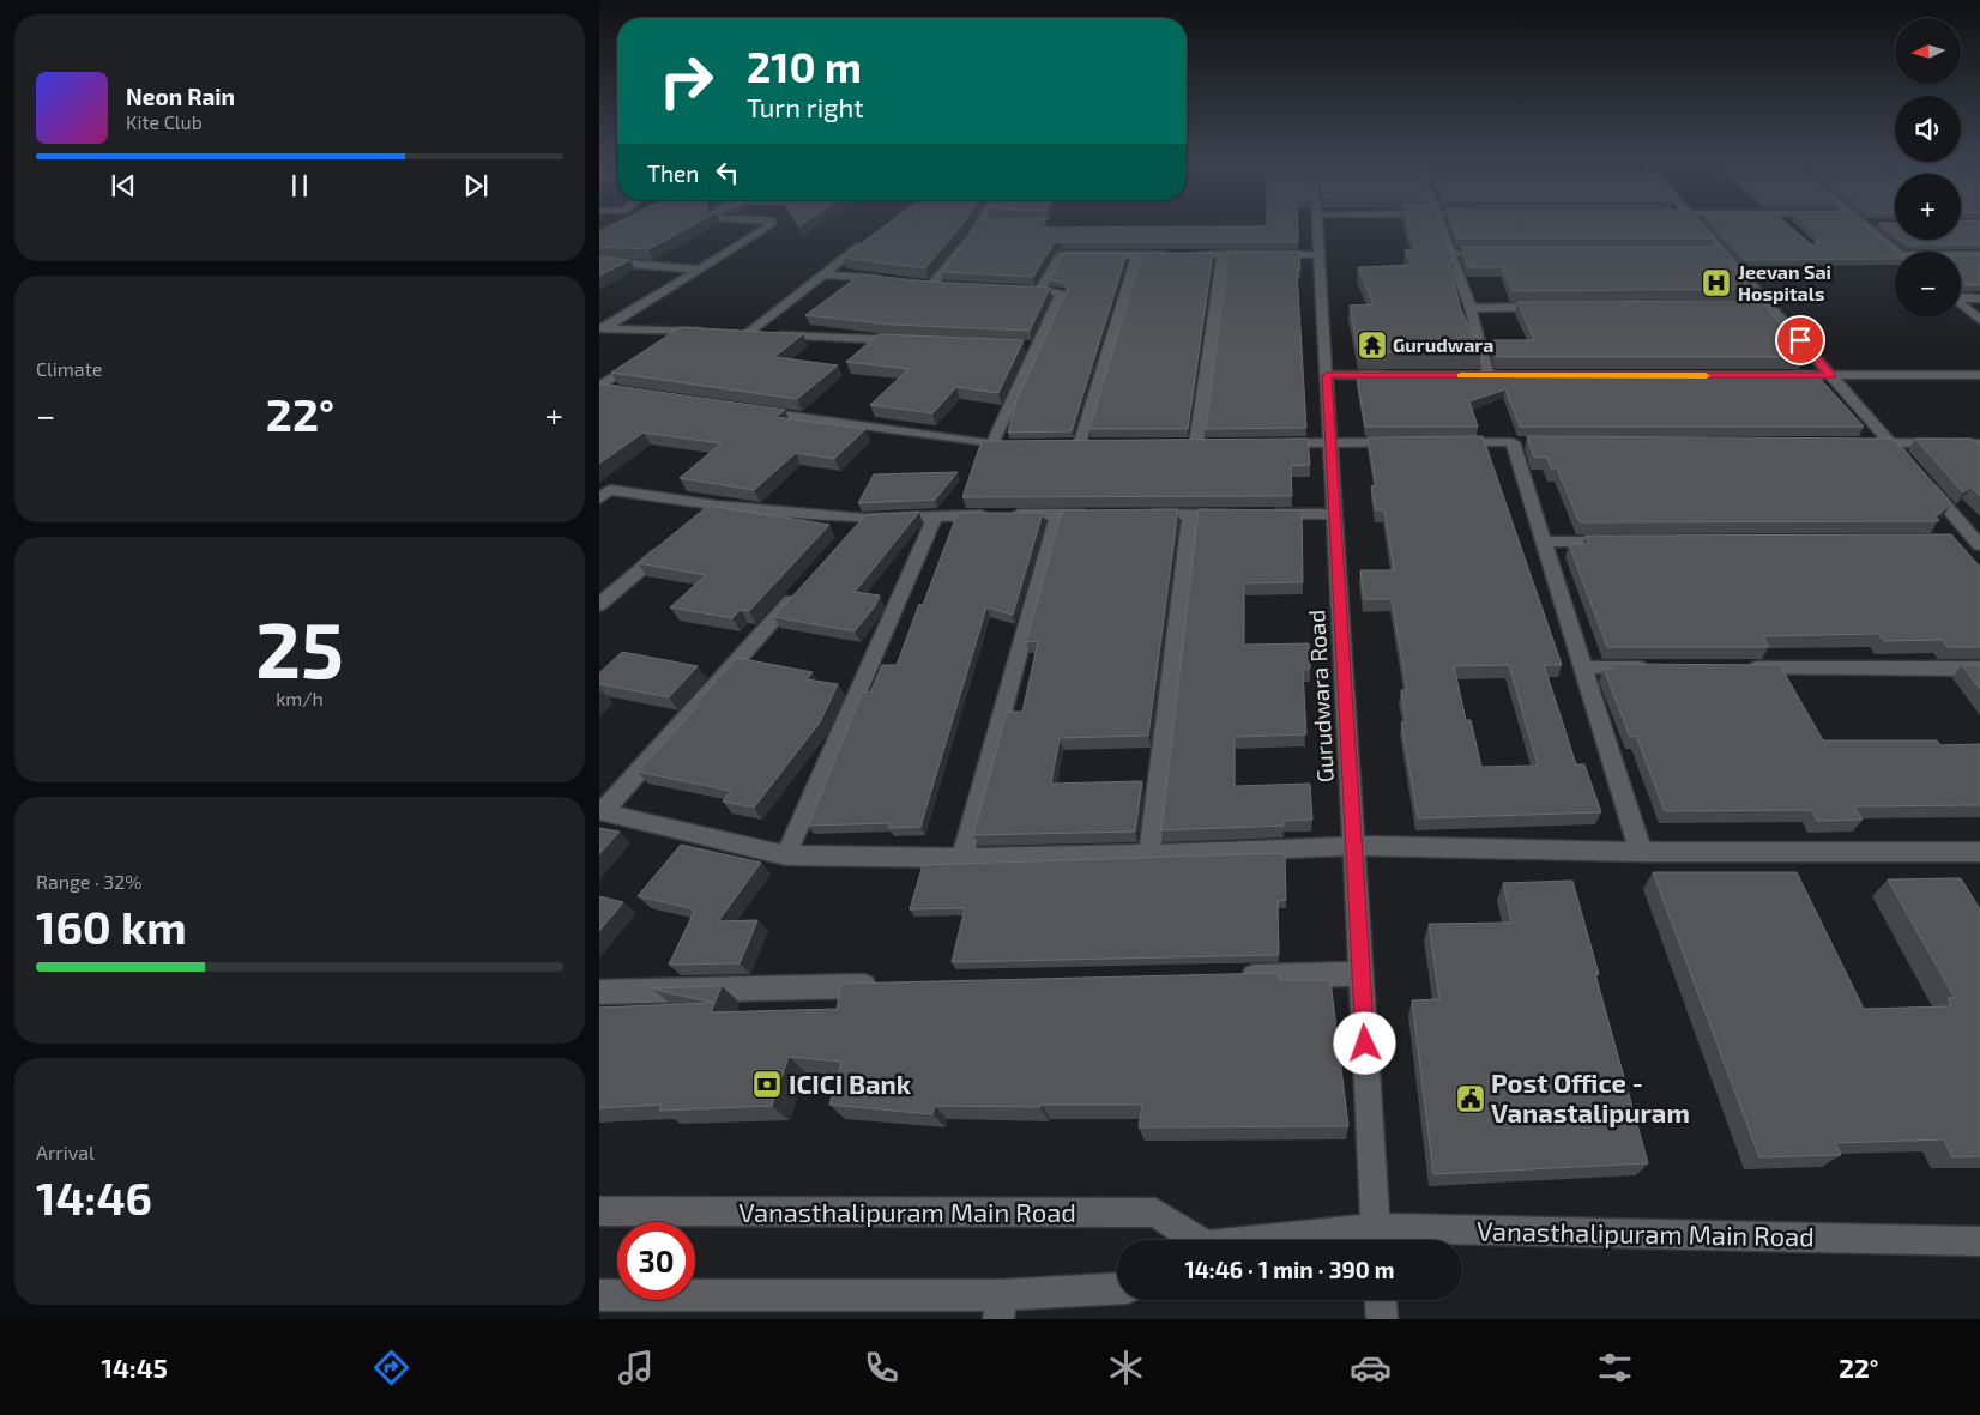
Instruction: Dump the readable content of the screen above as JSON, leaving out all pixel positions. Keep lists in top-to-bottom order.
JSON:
{
  "streets": {
    "street": ["Gurudwara Road", "Vanasthalipuram Main Road"]
  },
  "crossings": [
    ["Gurudwara Road", "Vanasthalipuram Main Road"]
  ],
  "places": {
    "hospital": ["Jeevan Sai Hospitals"],
    "temple": ["Gurudwara"],
    "bank": ["ICICI Bank"],
    "public building": ["Post Office - Vanastalipuram"]
  },
  "north": "left",
  "page": {
    "map_buttons": ["+", "−"],
    "turn": ["210 m", "Turn right"],
    "song": ["Neon Rain", "Kite Club"],
    "then": "Then",
    "tile": [
      "Climate",
      ["25", "km/h"],
      ["Range · 32%", "160 km"],
      ["Arrival", "14:46"]
    ],
    "heat": ["−", "22°", "+"],
    "limit": "30",
    "trip": "14:46 · 1 min · 390 m",
    "tabs": ["14:45", "22°"]
  }
}
